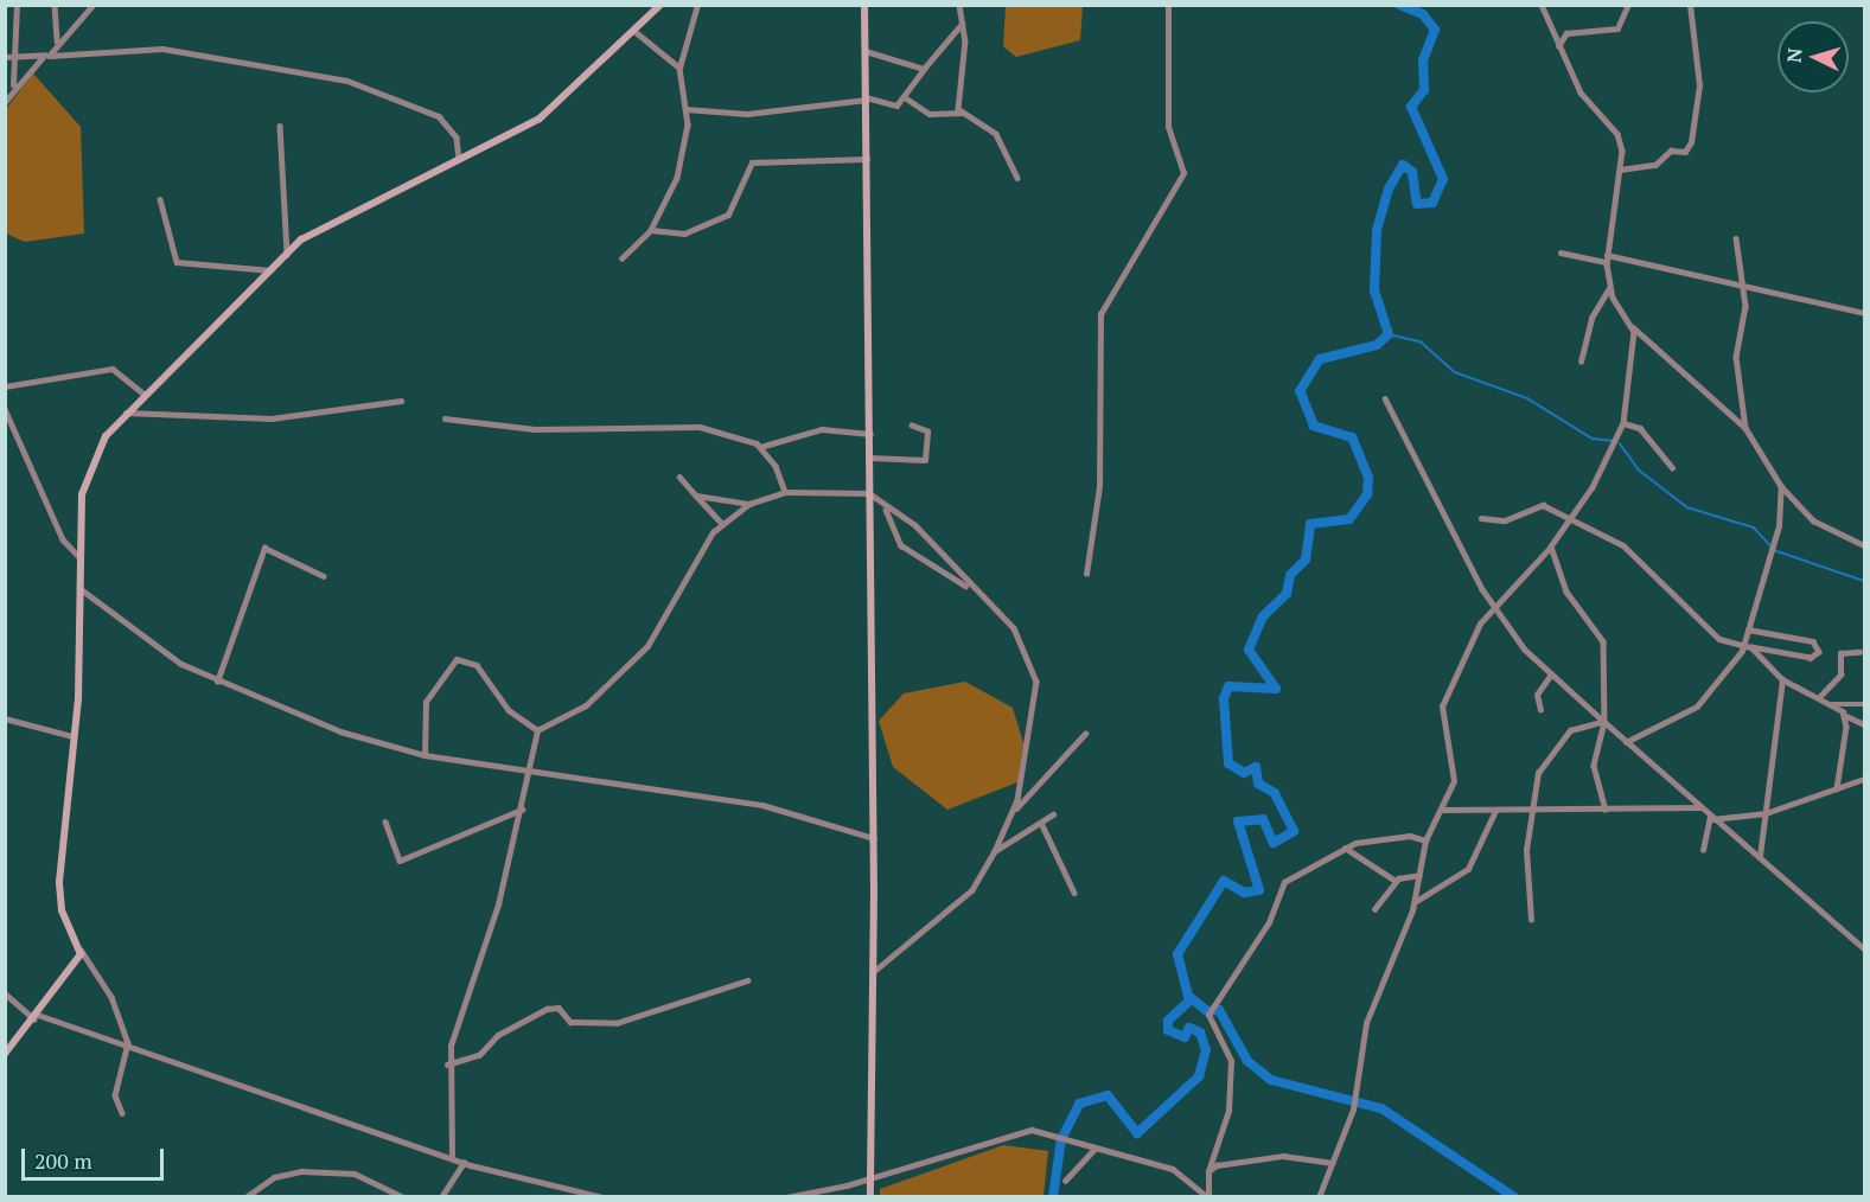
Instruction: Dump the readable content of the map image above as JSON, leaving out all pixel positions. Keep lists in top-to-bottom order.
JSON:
{
  "scale_bar": "200 m",
  "north": "left"
}
